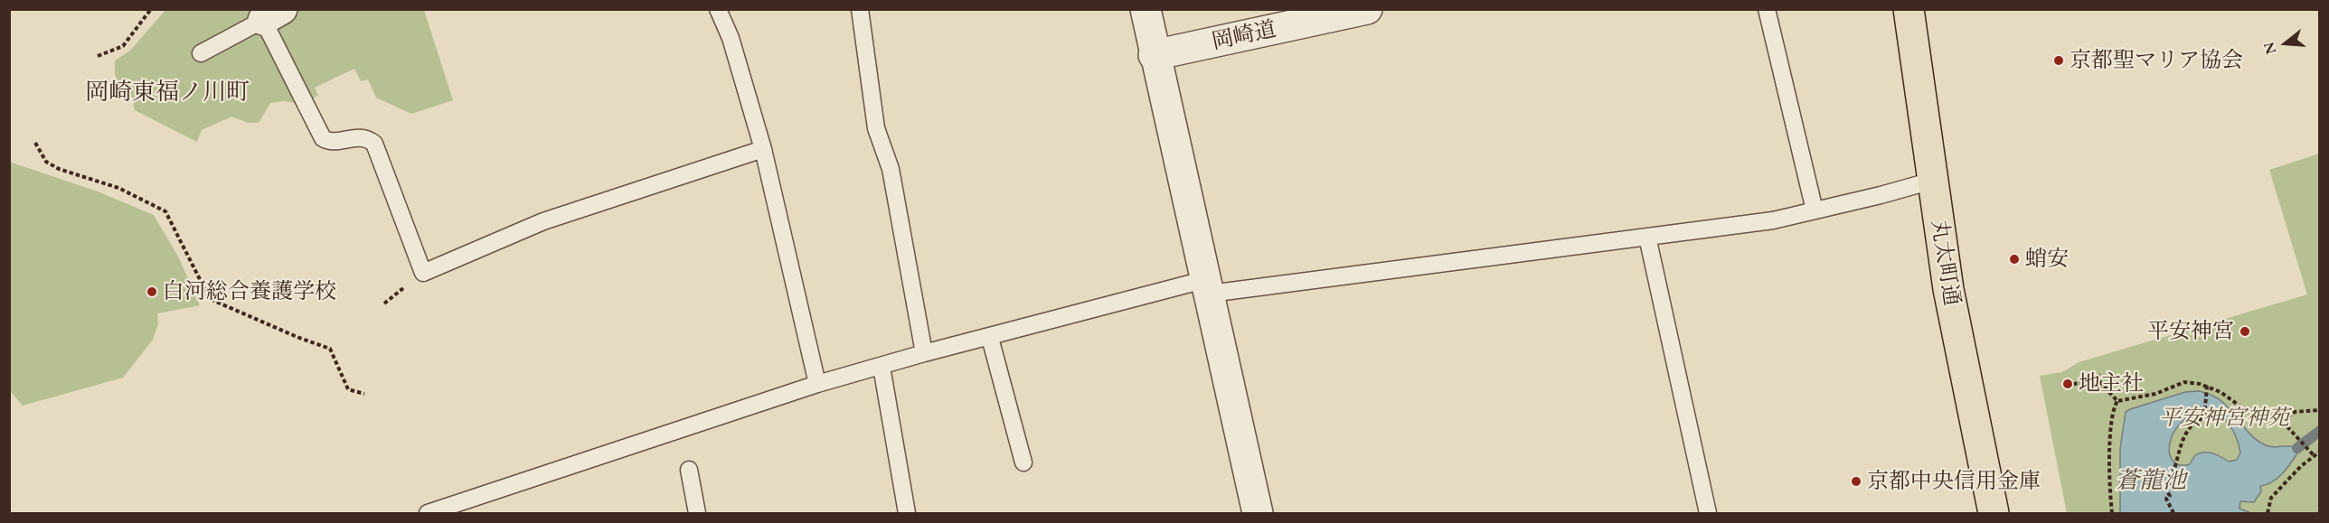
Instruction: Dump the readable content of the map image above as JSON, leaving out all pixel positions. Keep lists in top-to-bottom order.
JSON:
{
  "streets": {
    "main road": ["丸太町通"],
    "street": ["岡崎道"]
  },
  "districts": ["岡崎東福ノ川町"],
  "water": ["蒼龍池"],
  "parks": ["平安神宮神苑"],
  "places": [
    "京都聖マリア協会",
    "蛸安",
    "白河総合養護学校",
    "平安神宮",
    "地主社",
    "京都中央信用金庫"
  ],
  "north": "left"
}
